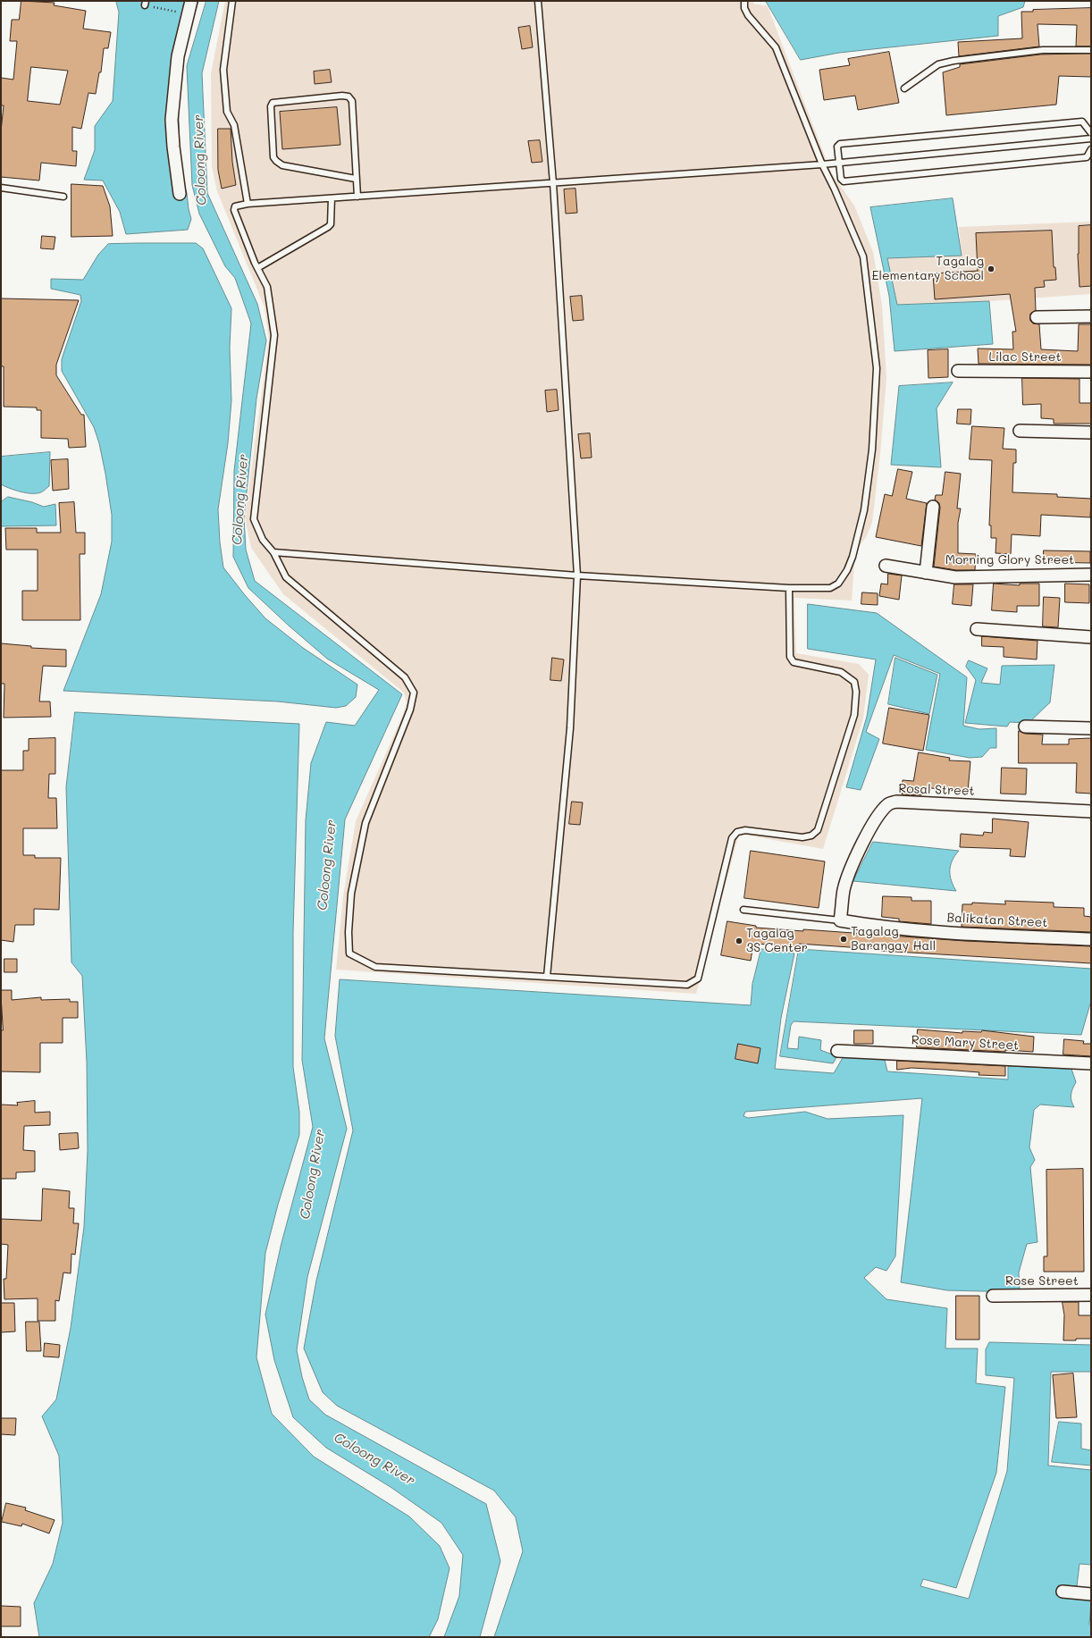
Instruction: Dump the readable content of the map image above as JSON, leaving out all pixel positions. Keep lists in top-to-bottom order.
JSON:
{
  "streets": {
    "street": [
      "Lilac Street",
      "Morning Glory Street",
      "Rosal Street",
      "Balikatan Street",
      "Rose Mary Street",
      "Rose Street"
    ]
  },
  "crossings": [
    ["Rosal Street", "Balikatan Street"]
  ],
  "water": ["Coloong River"],
  "places": ["Tagalag Elementary School", "Tagalag Barangay Hall", "Tagalag 3S Center"]
}
